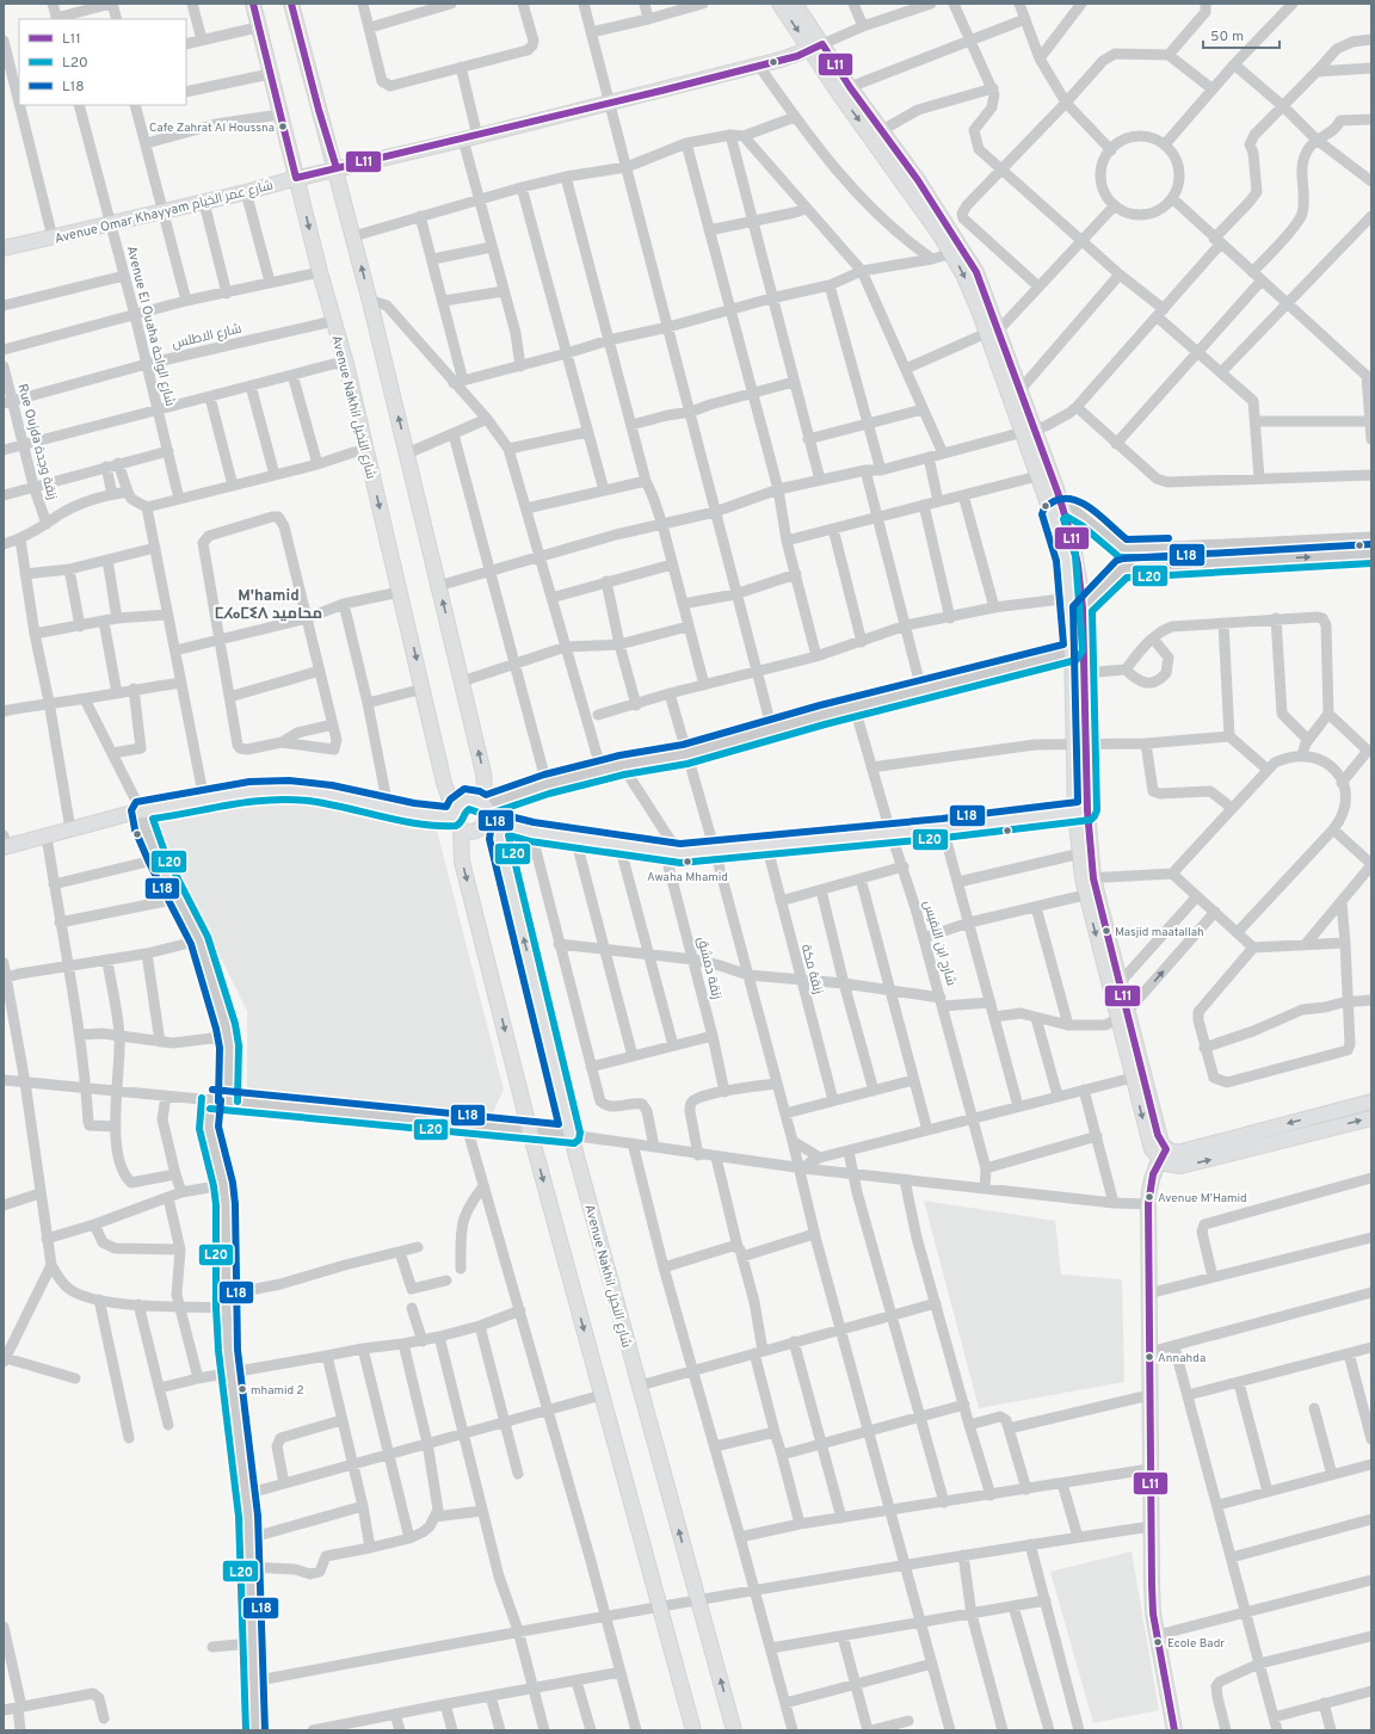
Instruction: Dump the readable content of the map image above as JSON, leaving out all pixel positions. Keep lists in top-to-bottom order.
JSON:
{
  "streets": {
    "street": [
      "Avenue Omar Khayyam شارع عمر الخيام",
      "Avenue El Ouaha شارع الواحة",
      "شارع الاطلس",
      "Avenue Nakhil شارع النخيل",
      "Rue Oujda زنقة وجدة",
      "شارح ابن النفيس",
      "زنقة دمشق",
      "زنقة مكة"
    ]
  },
  "crossings": [
    ["Avenue Omar Khayyam شارع عمر الخيام", "Avenue El Ouaha شارع الواحة"],
    ["Avenue Omar Khayyam شارع عمر الخيام", "Avenue Nakhil شارع النخيل"],
    ["Avenue El Ouaha شارع الواحة", "شارع الاطلس"],
    ["شارع الاطلس", "Avenue Nakhil شارع النخيل"],
    ["شارع الاطلس", "Rue Oujda زنقة وجدة"]
  ],
  "districts": ["M'hamid ⵎⵃⴰⵎⵉⴷ محاميد"],
  "places": [
    "Cafe Zahrat Al Houssna",
    "Awaha Mhamid",
    "Masjid maatallah",
    "Avenue M'Hamid",
    "Annahda",
    "mhamid 2",
    "Ecole Badr"
  ],
  "lines": ["transit line L11", "transit line L18", "transit line L20"],
  "legend": ["L11", "L20", "L18"],
  "scale_bar": "50 m"
}
